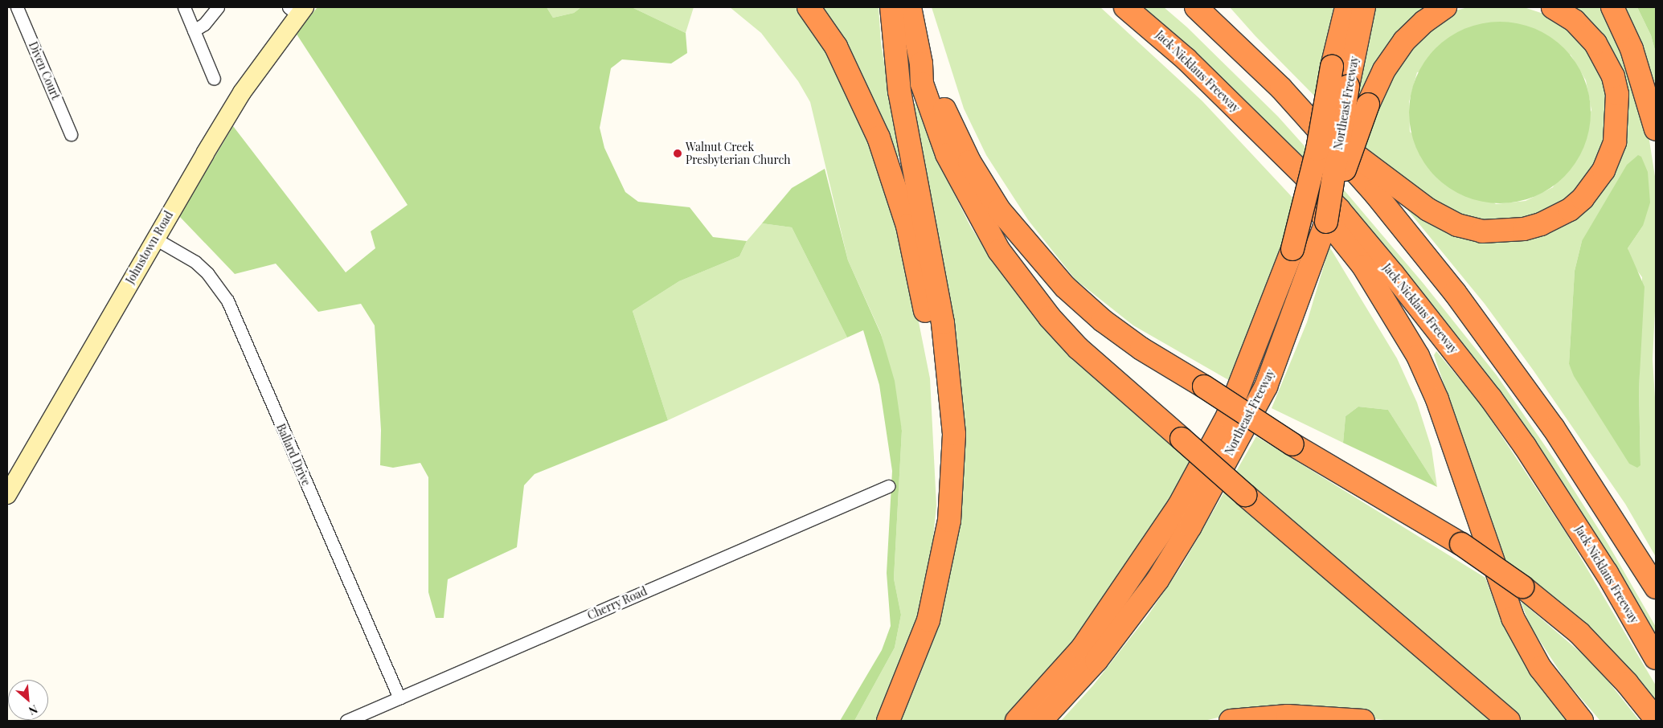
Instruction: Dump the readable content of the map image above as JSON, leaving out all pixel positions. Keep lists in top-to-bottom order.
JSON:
{
  "streets": {
    "highway": ["Jack Nicklaus Freeway", "Northeast Freeway"],
    "main road": ["Johnstown Road"],
    "street": ["Diven Court", "Ballard Drive", "Cherry Road"]
  },
  "crossings": [
    ["Johnstown Road", "Ballard Drive"],
    ["Ballard Drive", "Cherry Road"]
  ],
  "places": ["Walnut Creek Presbyterian Church"],
  "north": "bottom right"
}
